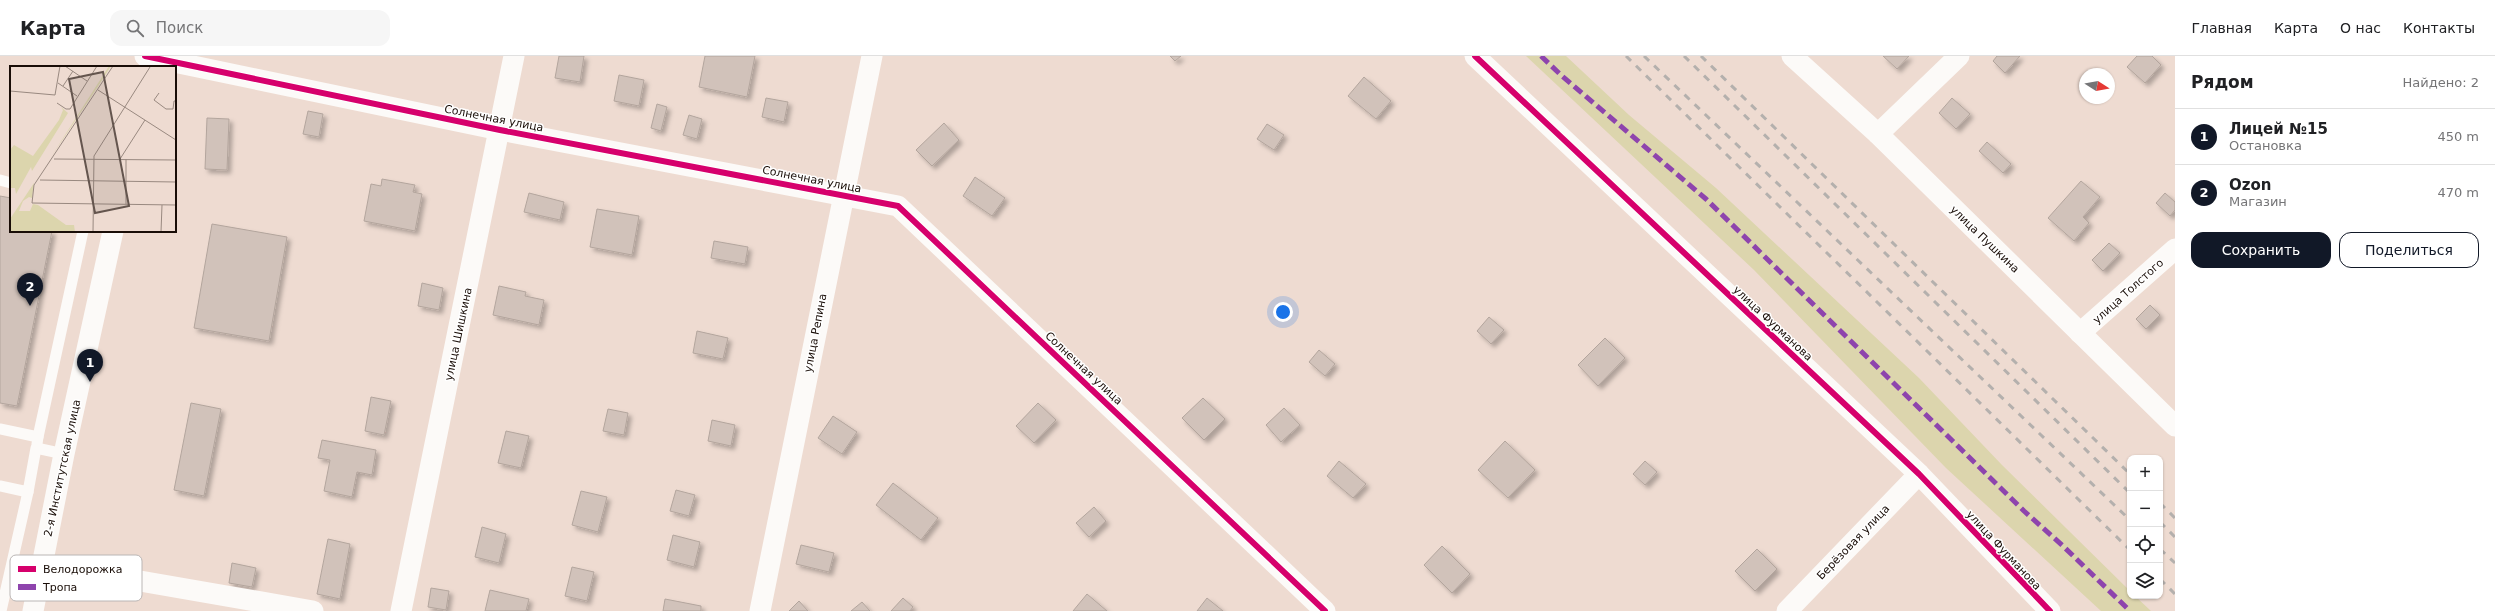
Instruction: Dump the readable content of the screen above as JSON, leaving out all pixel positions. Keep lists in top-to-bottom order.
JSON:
{
  "streets": {
    "street": [
      "Солнечная улица",
      "улица Пушкина",
      "улица Толстого",
      "улица Фурманова",
      "улица Репина",
      "улица Шишкина",
      "2-я Институтская улица",
      "Берёзовая улица"
    ]
  },
  "crossings": [
    ["Солнечная улица", "улица Репина"],
    ["Солнечная улица", "улица Шишкина"],
    ["улица Пушкина", "улица Толстого"],
    ["улица Фурманова", "Берёзовая улица"]
  ],
  "legend": ["Велодорожка", "Тропа"],
  "north": "right",
  "page": {
    "header": "Карта",
    "search": "Поиск",
    "nav": [
      "Главная",
      "Карта",
      "О нас",
      "Контакты"
    ],
    "heading": ["Рядом", "Найдено: 2"],
    "list": [
      {
        "mark": "1",
        "name": "Лицей №15",
        "note": "Остановка",
        "value": "450 m"
      },
      {
        "mark": "2",
        "name": "Ozon",
        "note": "Магазин",
        "value": "470 m"
      }
    ],
    "buttons": ["Сохранить", "Поделиться"],
    "pins": ["2", "1"],
    "map_buttons": ["+", "−"]
  }
}
